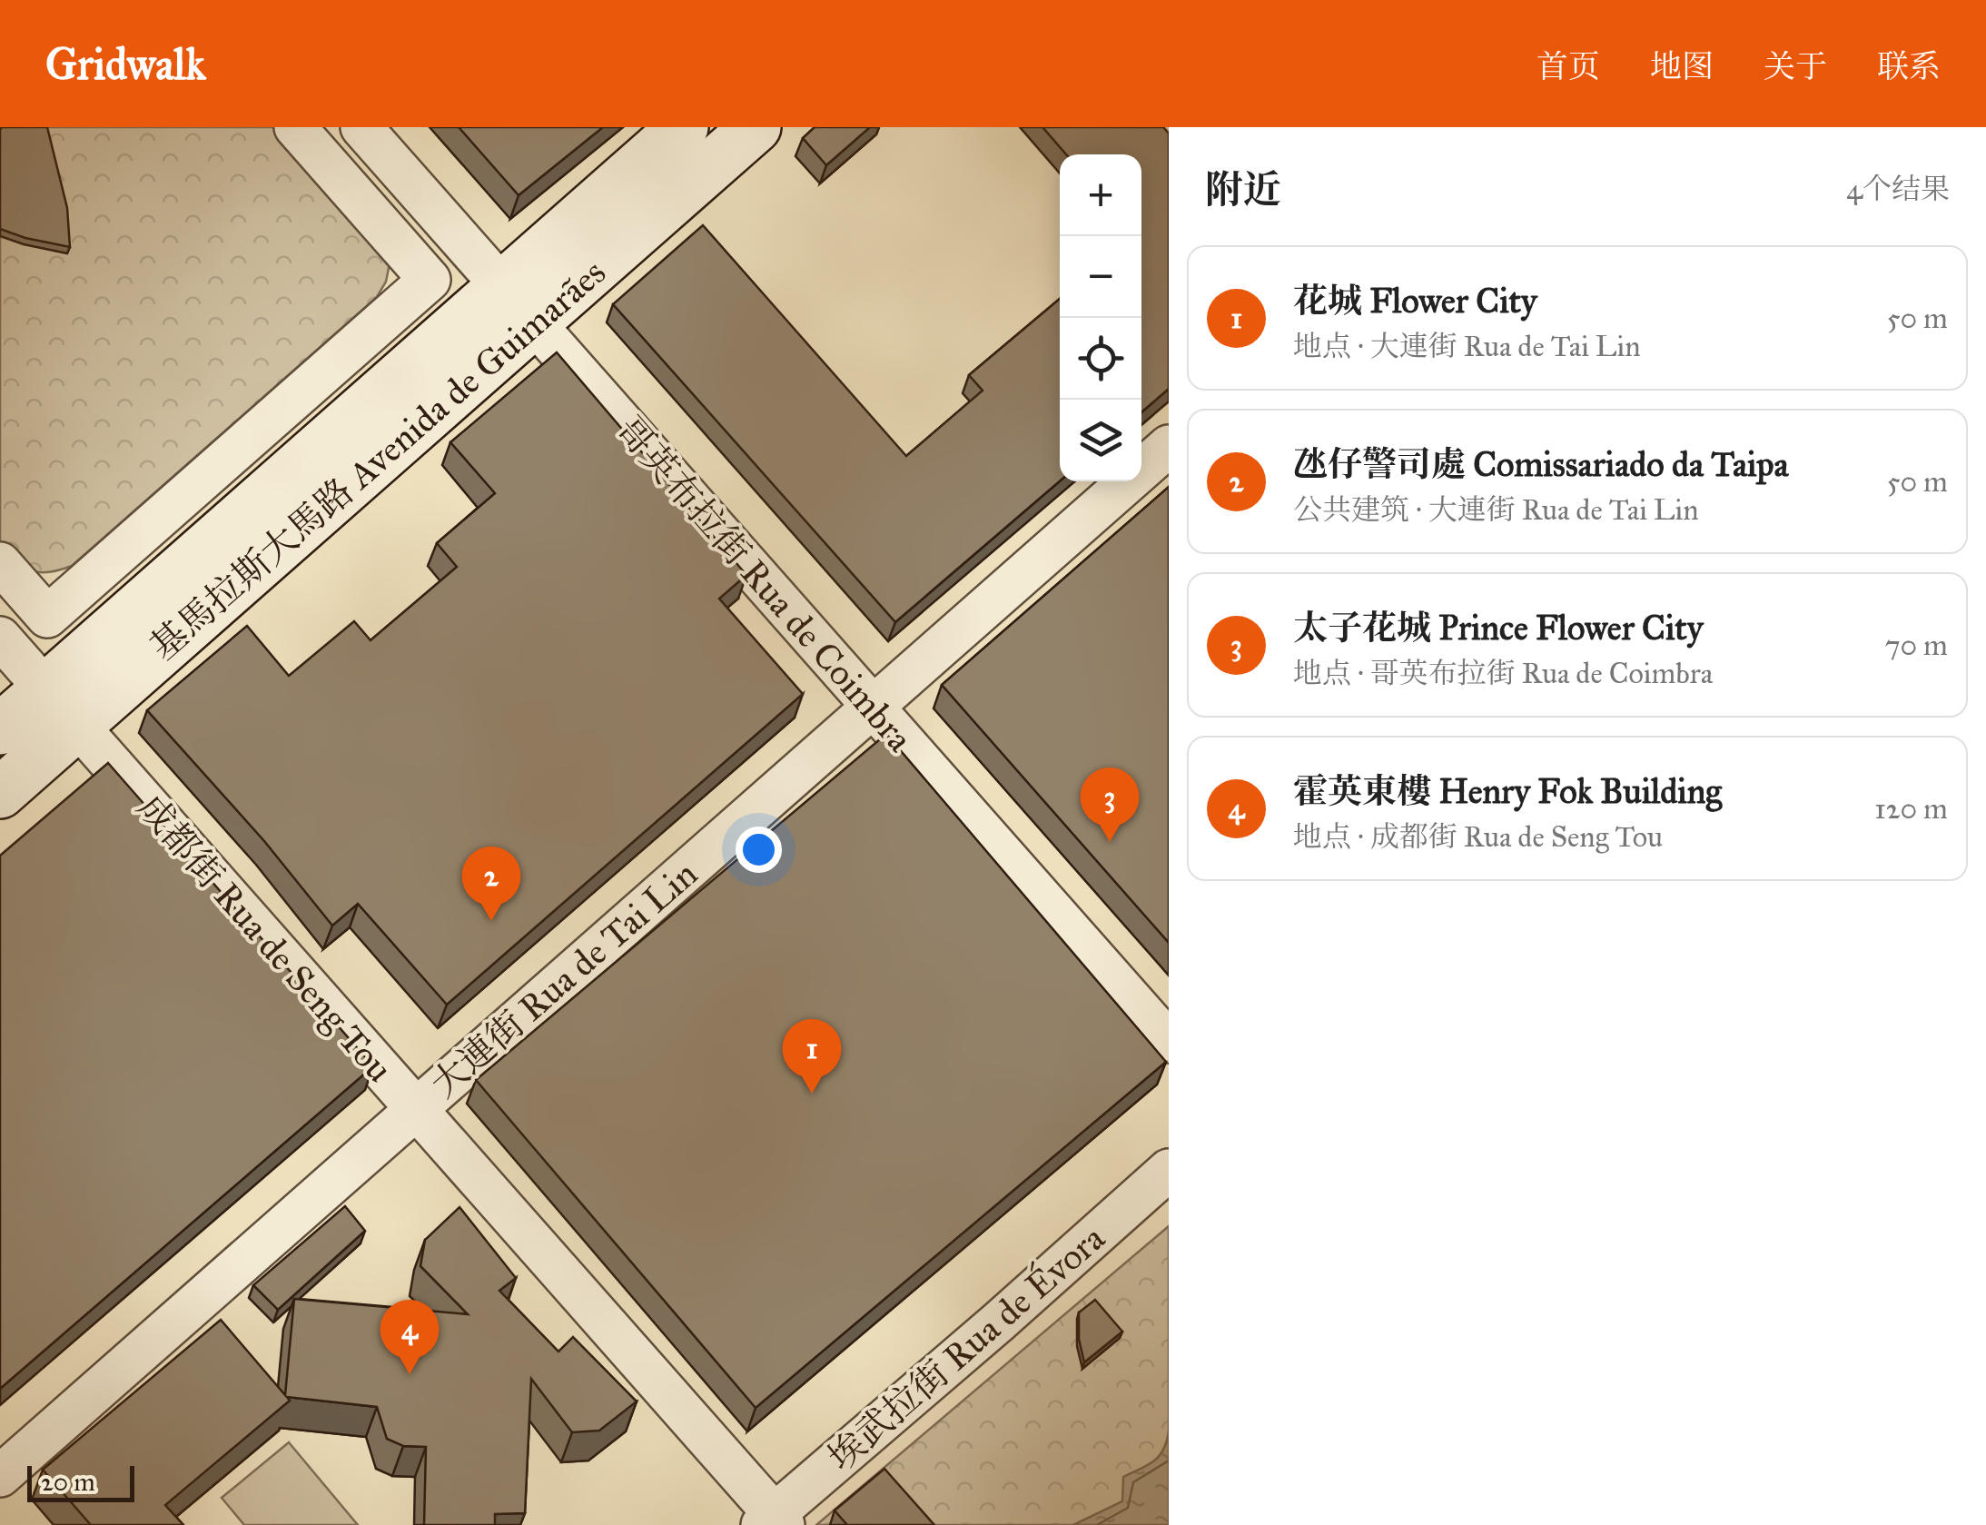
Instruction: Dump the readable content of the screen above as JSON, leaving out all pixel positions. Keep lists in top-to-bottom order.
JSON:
{
  "streets": {
    "main road": ["基馬拉斯大馬路 Avenida de Guimarães"],
    "street": [
      "哥英布拉街 Rua de Coimbra",
      "成都街 Rua de Seng Tou",
      "大連街 Rua de Tai Lin",
      "埃武拉街 Rua de Évora"
    ]
  },
  "crossings": [
    ["基馬拉斯大馬路 Avenida de Guimarães", "哥英布拉街 Rua de Coimbra"],
    ["基馬拉斯大馬路 Avenida de Guimarães", "成都街 Rua de Seng Tou"],
    ["哥英布拉街 Rua de Coimbra", "大連街 Rua de Tai Lin"],
    ["成都街 Rua de Seng Tou", "大連街 Rua de Tai Lin"],
    ["成都街 Rua de Seng Tou", "埃武拉街 Rua de Évora"]
  ],
  "scale_bar": "20 m",
  "page": {
    "header": "Gridwalk",
    "nav": [
      "首页",
      "地图",
      "关于",
      "联系"
    ],
    "heading": ["附近", "4个结果"],
    "map_buttons": ["+", "−"],
    "list": [
      {
        "mark": "1",
        "name": "花城 Flower City",
        "note": "地点 · 大連街 Rua de Tai Lin",
        "value": "50 m"
      },
      {
        "mark": "2",
        "name": "氹仔警司處 Comissariado da Taipa",
        "note": "公共建筑 · 大連街 Rua de Tai Lin",
        "value": "50 m"
      },
      {
        "mark": "3",
        "name": "太子花城 Prince Flower City",
        "note": "地点 · 哥英布拉街 Rua de Coimbra",
        "value": "70 m"
      },
      {
        "mark": "4",
        "name": "霍英東樓 Henry Fok Building",
        "note": "地点 · 成都街 Rua de Seng Tou",
        "value": "120 m"
      }
    ],
    "pins": [
      "3",
      "2",
      "1",
      "4"
    ],
    "scale": "20 m"
  }
}
